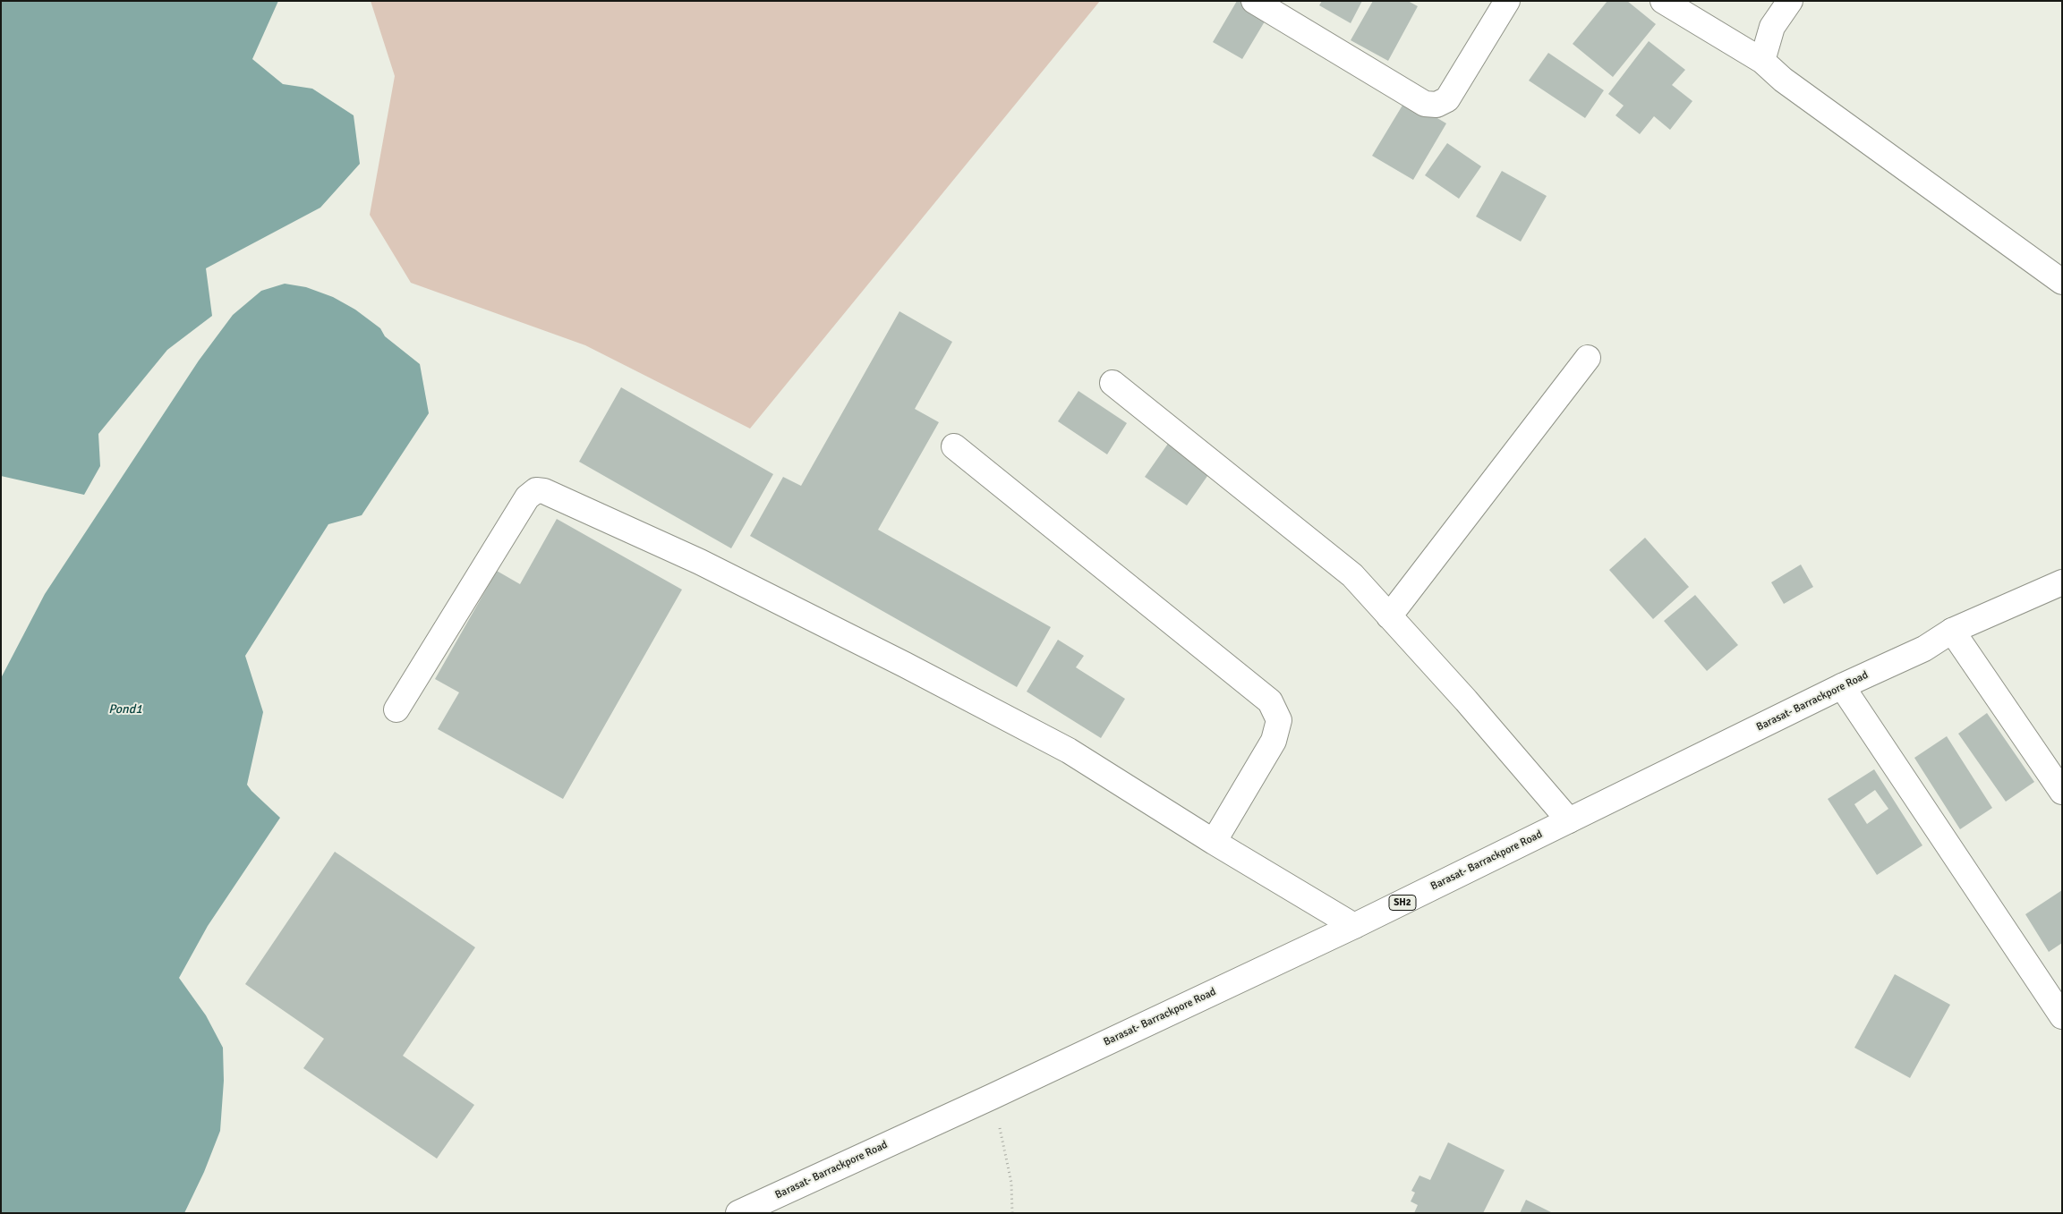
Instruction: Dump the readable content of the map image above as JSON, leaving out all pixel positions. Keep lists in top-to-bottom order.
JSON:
{
  "streets": {
    "street": ["Barasat- Barrackpore Road", "SH2"]
  },
  "water": ["Pond1"]
}
